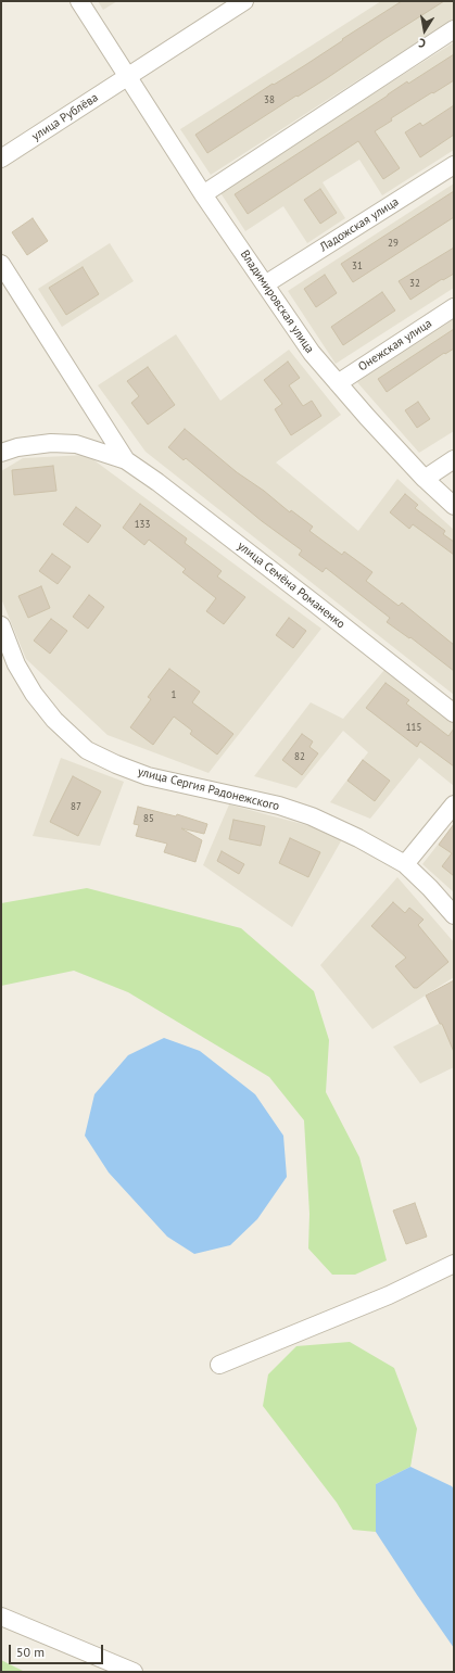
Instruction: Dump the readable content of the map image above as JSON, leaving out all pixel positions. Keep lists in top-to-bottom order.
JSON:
{
  "streets": {
    "street": [
      "улица Рублёва",
      "Ладожская улица",
      "Владимировская улица",
      "Онежская улица",
      "улица Семёна Романенко",
      "улица Сергия Радонежского"
    ]
  },
  "crossings": [
    ["улица Рублёва", "Владимировская улица"],
    ["Ладожская улица", "Владимировская улица"],
    ["Владимировская улица", "Онежская улица"]
  ],
  "house_numbers": [
    "38",
    "29",
    "31",
    "32",
    "133",
    "1",
    "115",
    "82",
    "87",
    "85"
  ],
  "scale_bar": "50 m",
  "north": "bottom"
}
